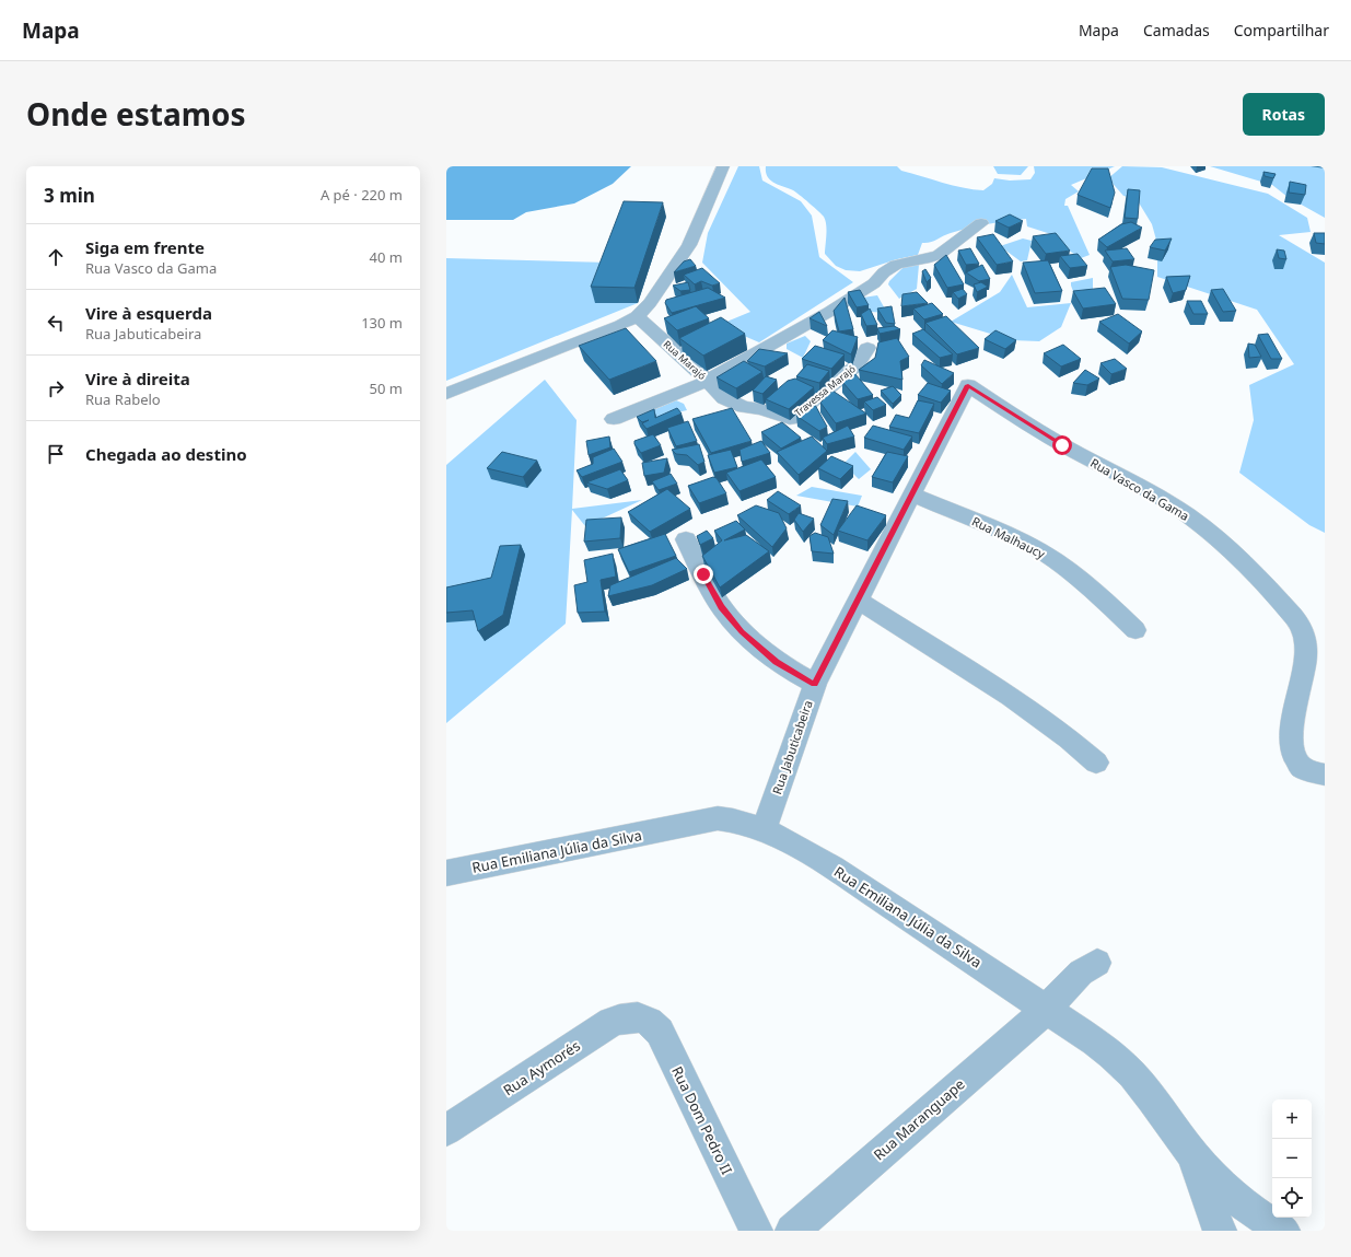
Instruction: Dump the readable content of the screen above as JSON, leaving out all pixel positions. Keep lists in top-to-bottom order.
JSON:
{
  "streets": {
    "street": [
      "Rua Marajó",
      "Travessa Marajó",
      "Rua Vasco da Gama",
      "Rua Malhaucy",
      "Rua Jabuticabeira",
      "Rua Emiliana Júlia da Silva",
      "Rua Aymorés",
      "Rua Maranguape",
      "Rua Dom Pedro II"
    ]
  },
  "crossings": [
    ["Rua Marajó", "Travessa Marajó"],
    ["Rua Vasco da Gama", "Rua Jabuticabeira"],
    ["Rua Malhaucy", "Rua Jabuticabeira"],
    ["Rua Jabuticabeira", "Rua Emiliana Júlia da Silva"],
    ["Rua Emiliana Júlia da Silva", "Rua Maranguape"],
    ["Rua Aymorés", "Rua Dom Pedro II"]
  ],
  "page": {
    "header": "Mapa",
    "nav": ["Mapa", "Camadas", "Compartilhar"],
    "title": "Onde estamos",
    "buttons": "Rotas",
    "heading": ["3 min", "A pé · 220 m"],
    "list": [
      ["Siga em frente", "Rua Vasco da Gama", "40 m"],
      ["Vire à esquerda", "Rua Jabuticabeira", "130 m"],
      ["Vire à direita", "Rua Rabelo", "50 m"],
      "Chegada ao destino"
    ],
    "map_buttons": ["+", "−"]
  }
}
